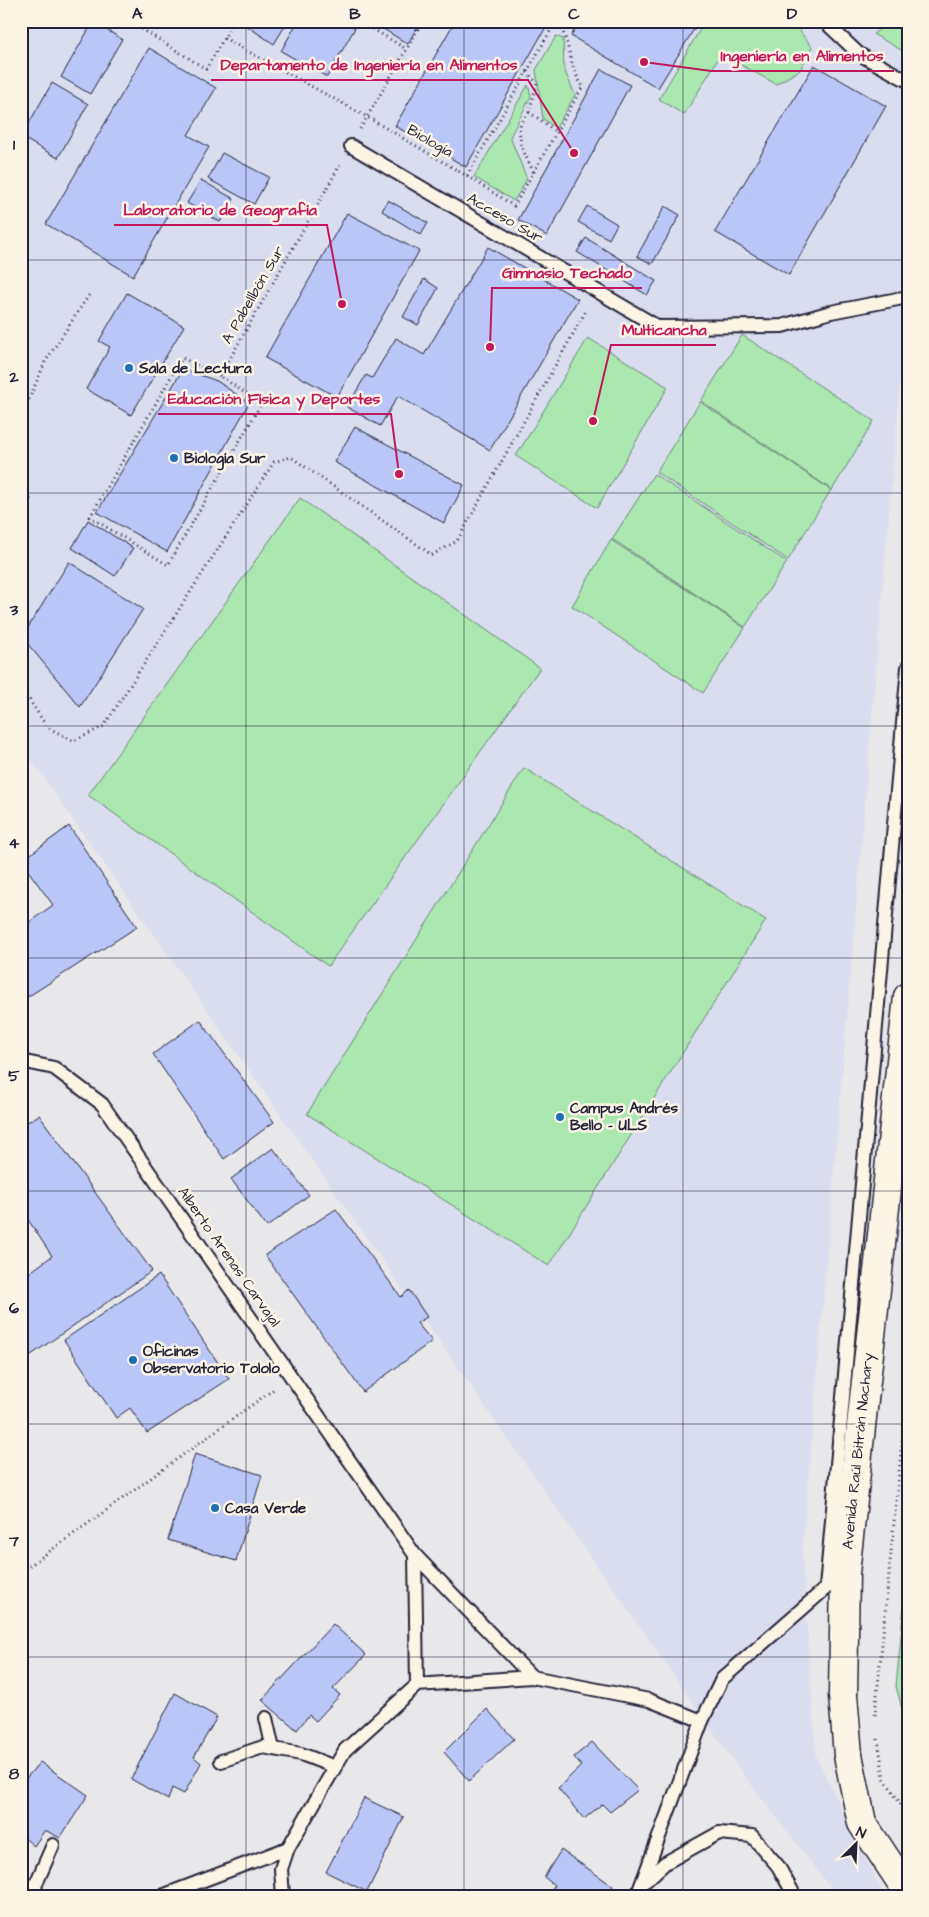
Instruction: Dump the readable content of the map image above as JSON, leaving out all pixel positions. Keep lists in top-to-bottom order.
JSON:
{
  "streets": {
    "main road": ["Avenida Raúl Bitrán Nachary"],
    "lane": ["Acceso Sur", "Alberto Arenas Carvajal"],
    "path": ["Biología", "A Pabellbón Sur"]
  },
  "crossings": [
    ["Biología", "A Pabellbón Sur"],
    ["Acceso Sur", "A Pabellbón Sur"]
  ],
  "places": [
    "Ingeniería en Alimentos",
    "Departamento de Ingeniería en Alimentos",
    "Laboratorio de Geografía",
    "Gimnasio Techado",
    "Sala de Lectura",
    "Multicancha",
    "Biología Sur",
    "Educación Física y Deportes",
    "Campus Andrés Bello - ULS",
    "Oficinas Observatorio Tololo",
    "Casa Verde"
  ],
  "north": "top right",
  "grid": {
    "columns": [
      "A",
      "B",
      "C",
      "D"
    ],
    "rows": [
      "1",
      "2",
      "3",
      "4",
      "5",
      "6",
      "7",
      "8"
    ]
  }
}
